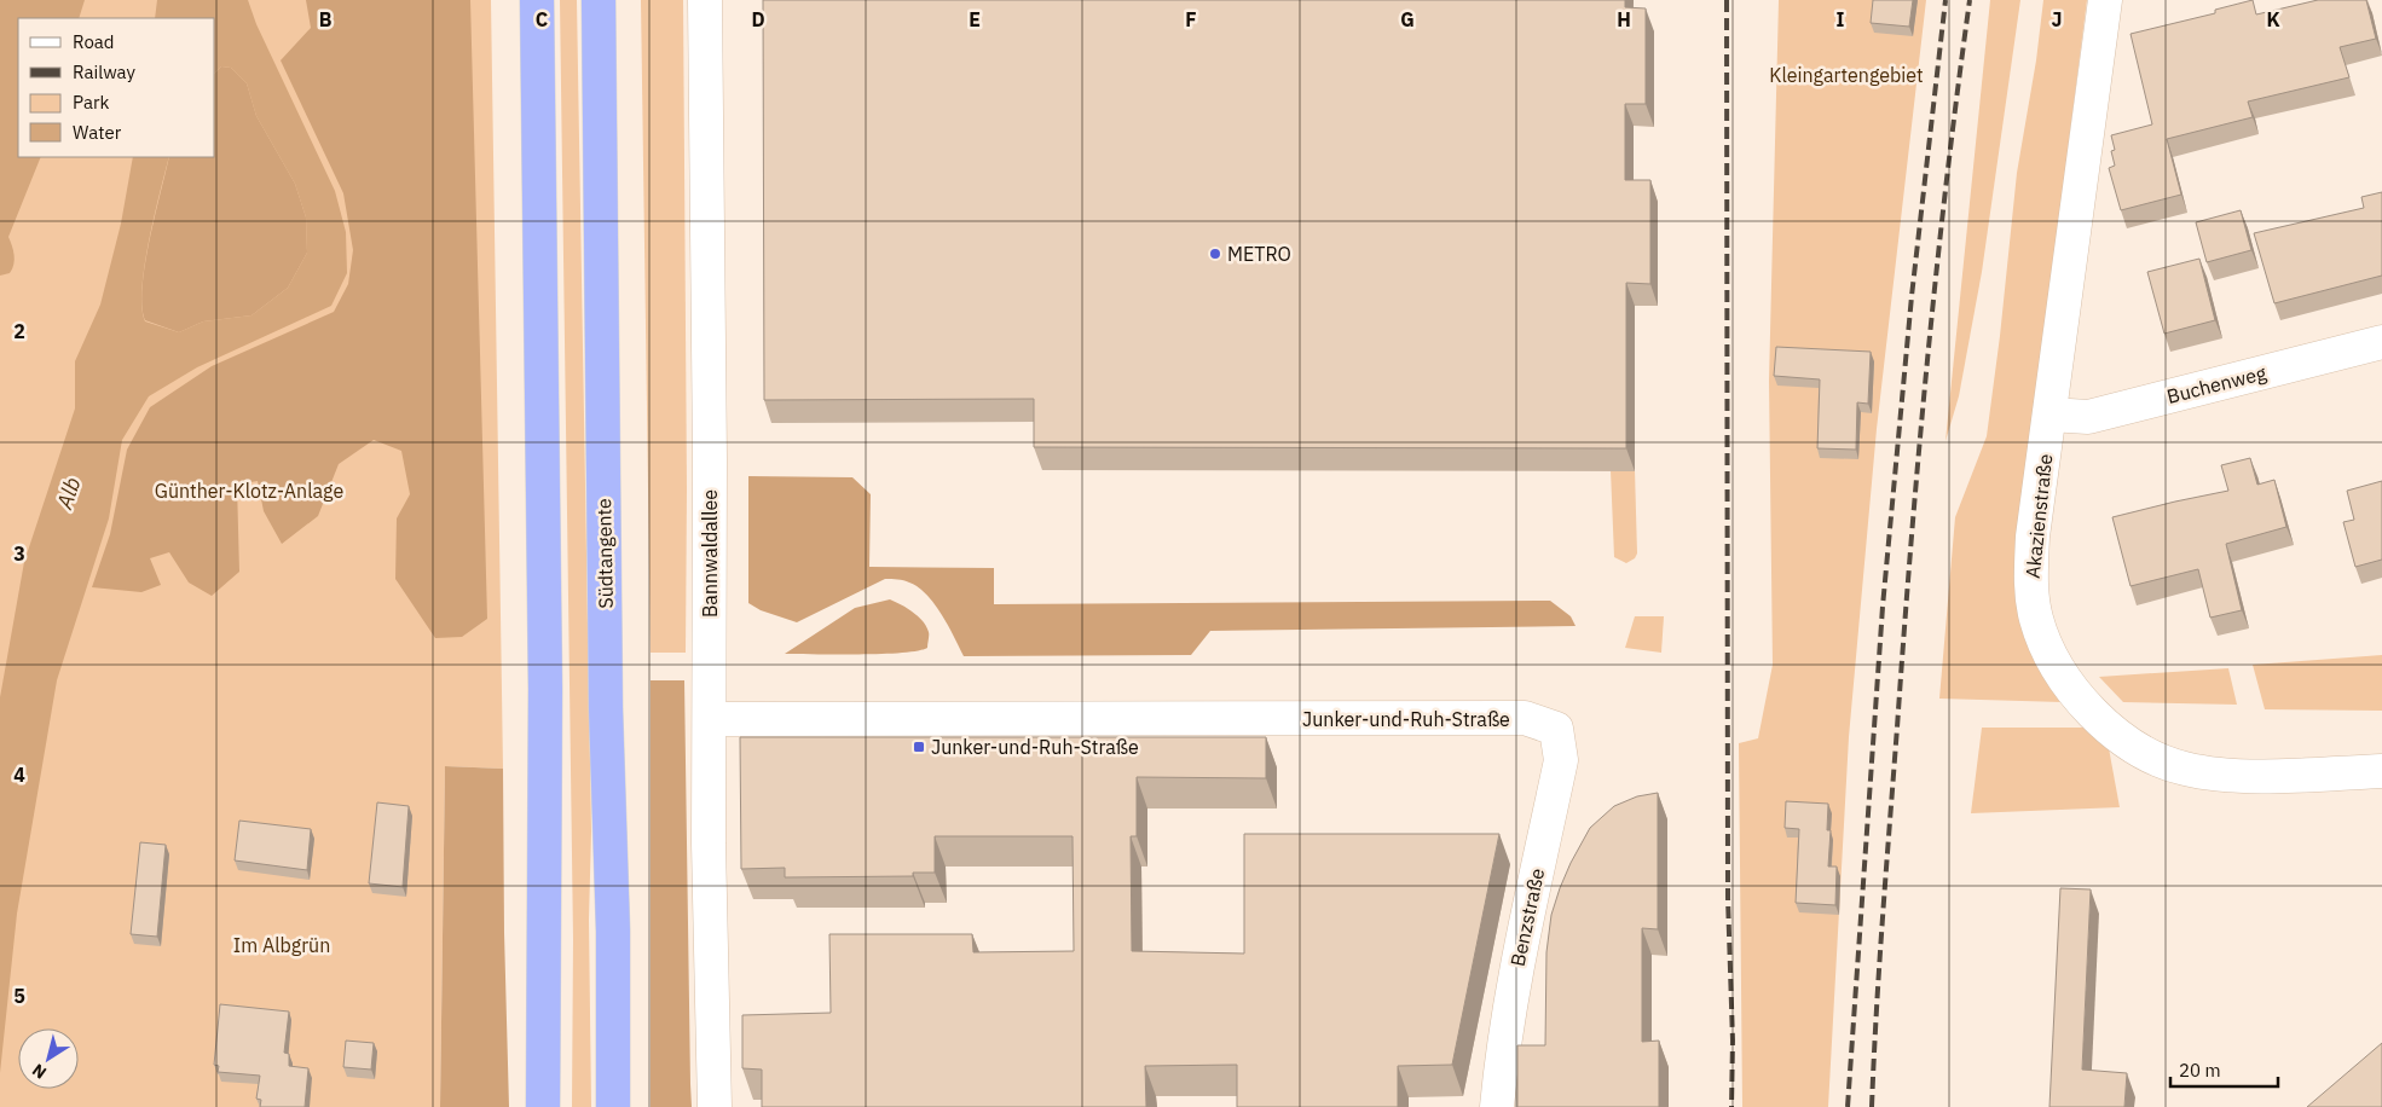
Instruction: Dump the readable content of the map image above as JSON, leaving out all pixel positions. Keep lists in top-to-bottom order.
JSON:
{
  "streets": {
    "highway": ["Südtangente"],
    "street": [
      "Buchenweg",
      "Akazienstraße",
      "Bannwaldallee",
      "Junker-und-Ruh-Straße",
      "Benzstraße"
    ]
  },
  "crossings": [
    ["Buchenweg", "Akazienstraße"],
    ["Bannwaldallee", "Junker-und-Ruh-Straße"],
    ["Junker-und-Ruh-Straße", "Benzstraße"]
  ],
  "water": ["Alb"],
  "parks": ["Kleingartengebiet", "Günther-Klotz-Anlage", "Im Albgrün"],
  "places": {
    "other": ["METRO"],
    "transit": ["Junker-und-Ruh-Straße"]
  },
  "legend": [
    "Road",
    "Railway",
    "Park",
    "Water"
  ],
  "scale_bar": "20 m",
  "north": "bottom left",
  "grid": {
    "columns": [
      "B",
      "C",
      "D",
      "E",
      "F",
      "G",
      "H",
      "I",
      "J",
      "K"
    ],
    "rows": [
      "2",
      "3",
      "4",
      "5"
    ]
  }
}
